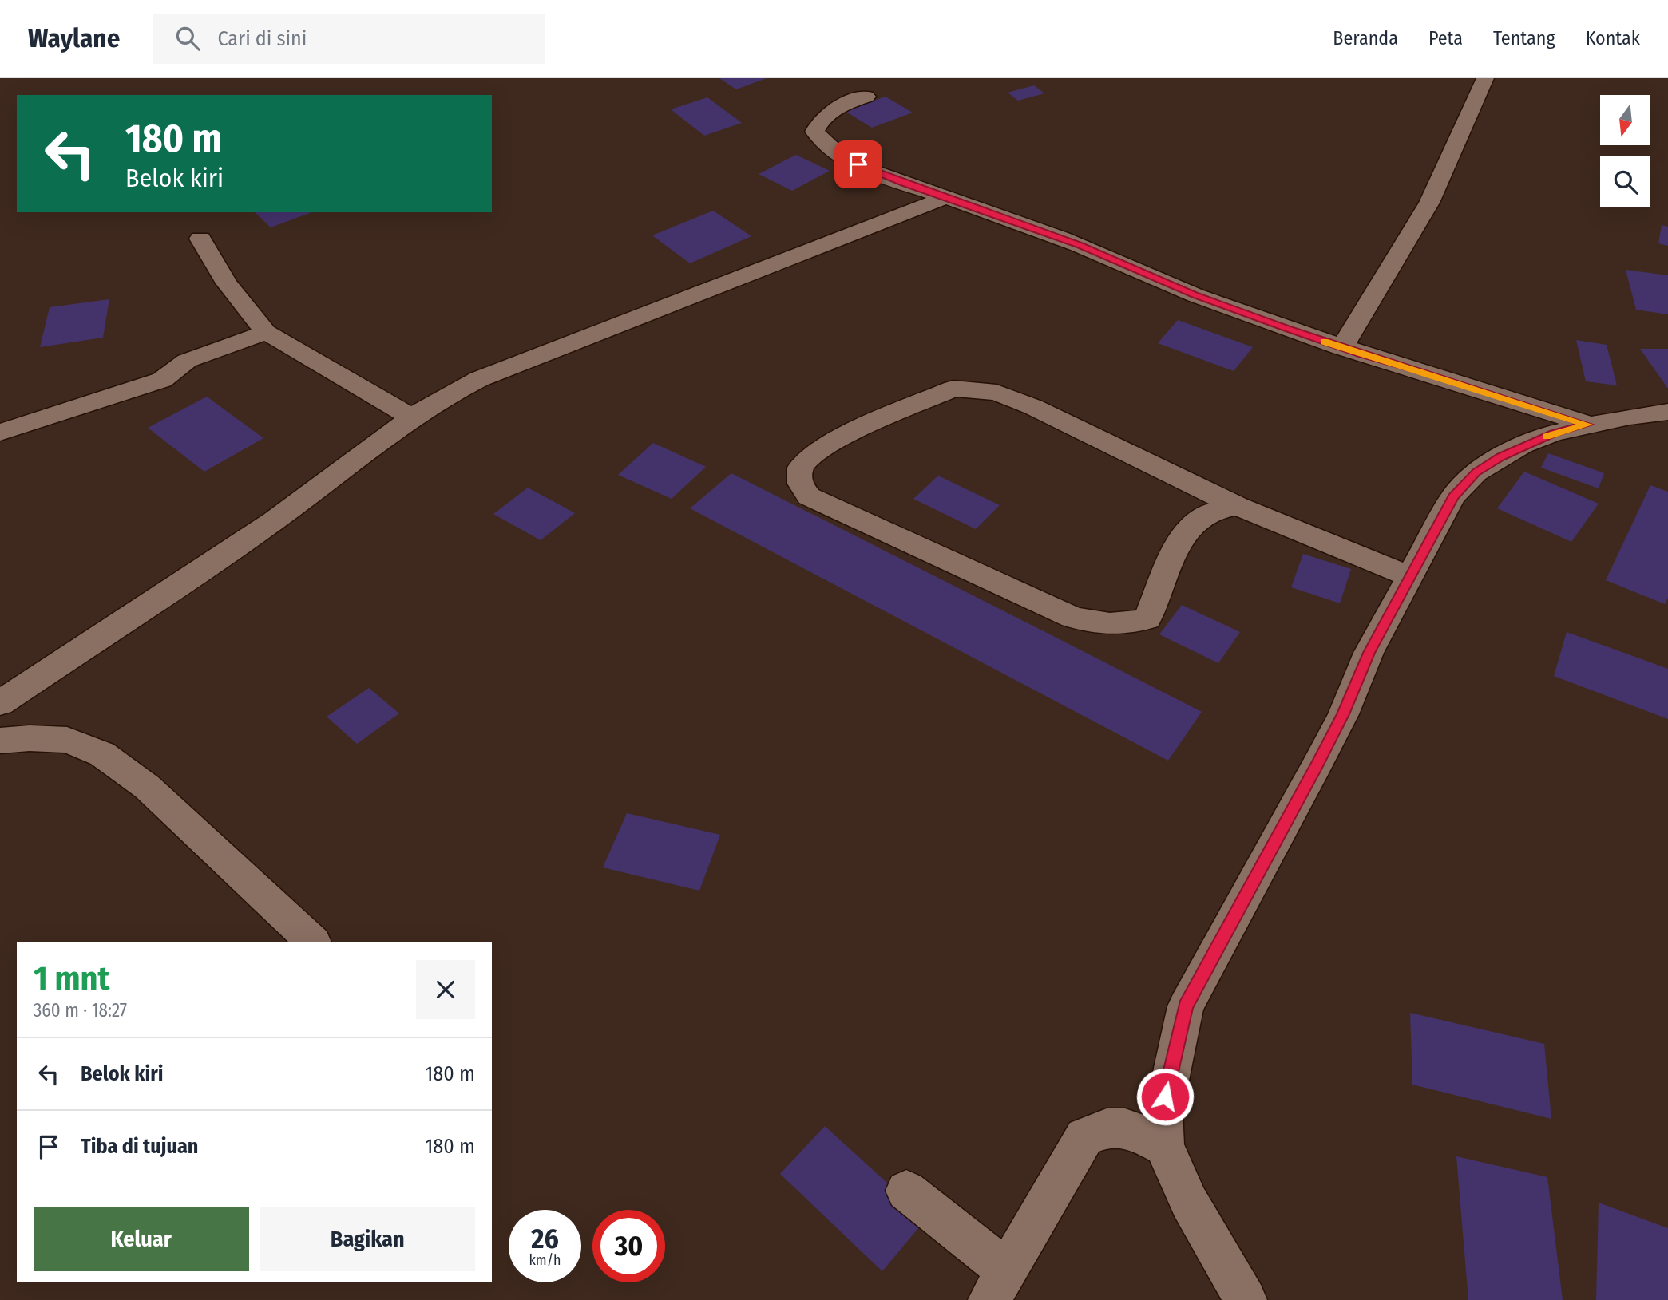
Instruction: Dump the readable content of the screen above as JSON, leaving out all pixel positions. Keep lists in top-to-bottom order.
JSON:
{
  "north": "bottom",
  "page": {
    "header": "Waylane",
    "search": "Cari di sini",
    "nav": [
      "Beranda",
      "Peta",
      "Tentang",
      "Kontak"
    ],
    "turn": ["180 m", "Belok kiri"],
    "heading": ["1 mnt", "360 m · 18:27"],
    "list": [
      {
        "name": "Belok kiri",
        "value": "180 m"
      },
      {
        "name": "Tiba di tujuan",
        "value": "180 m"
      }
    ],
    "buttons": ["Keluar", "Bagikan"],
    "speed": "26 km/h",
    "limit": "30"
  }
}
